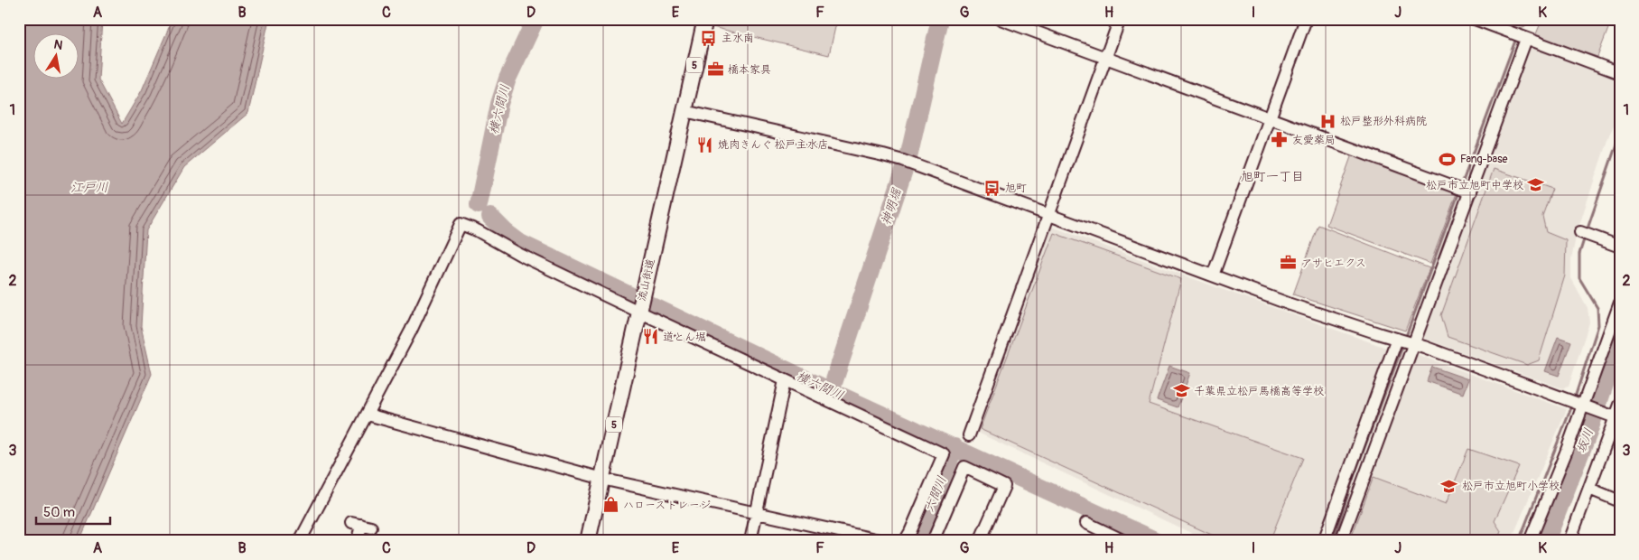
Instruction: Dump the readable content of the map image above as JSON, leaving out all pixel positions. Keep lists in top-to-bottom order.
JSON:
{
  "streets": {
    "main road": ["5", "流山街道"]
  },
  "districts": ["旭町一丁目"],
  "water": [
    "横六間川",
    "江戸川",
    "神明堀",
    "坂川",
    "六間川"
  ],
  "places": {
    "bus stop": ["主水南", "旭町"],
    "office": ["橋本家具", "アサヒエクス"],
    "hospital": ["松戸整形外科病院"],
    "pharmacy": ["友愛薬局"],
    "restaurant": ["焼肉きんぐ 松戸主水店", "道とん堀"],
    "sports": ["Fang-base"],
    "school or university": ["松戸市立旭町中学校", "千葉県立松戸馬橋高等学校", "松戸市立旭町小学校"],
    "shop": ["ハローストレージ"]
  },
  "scale_bar": "50 m",
  "north": "top",
  "grid": {
    "columns": [
      "A",
      "B",
      "C",
      "D",
      "E",
      "F",
      "G",
      "H",
      "I",
      "J",
      "K"
    ],
    "rows": ["1", "2", "3"]
  }
}
